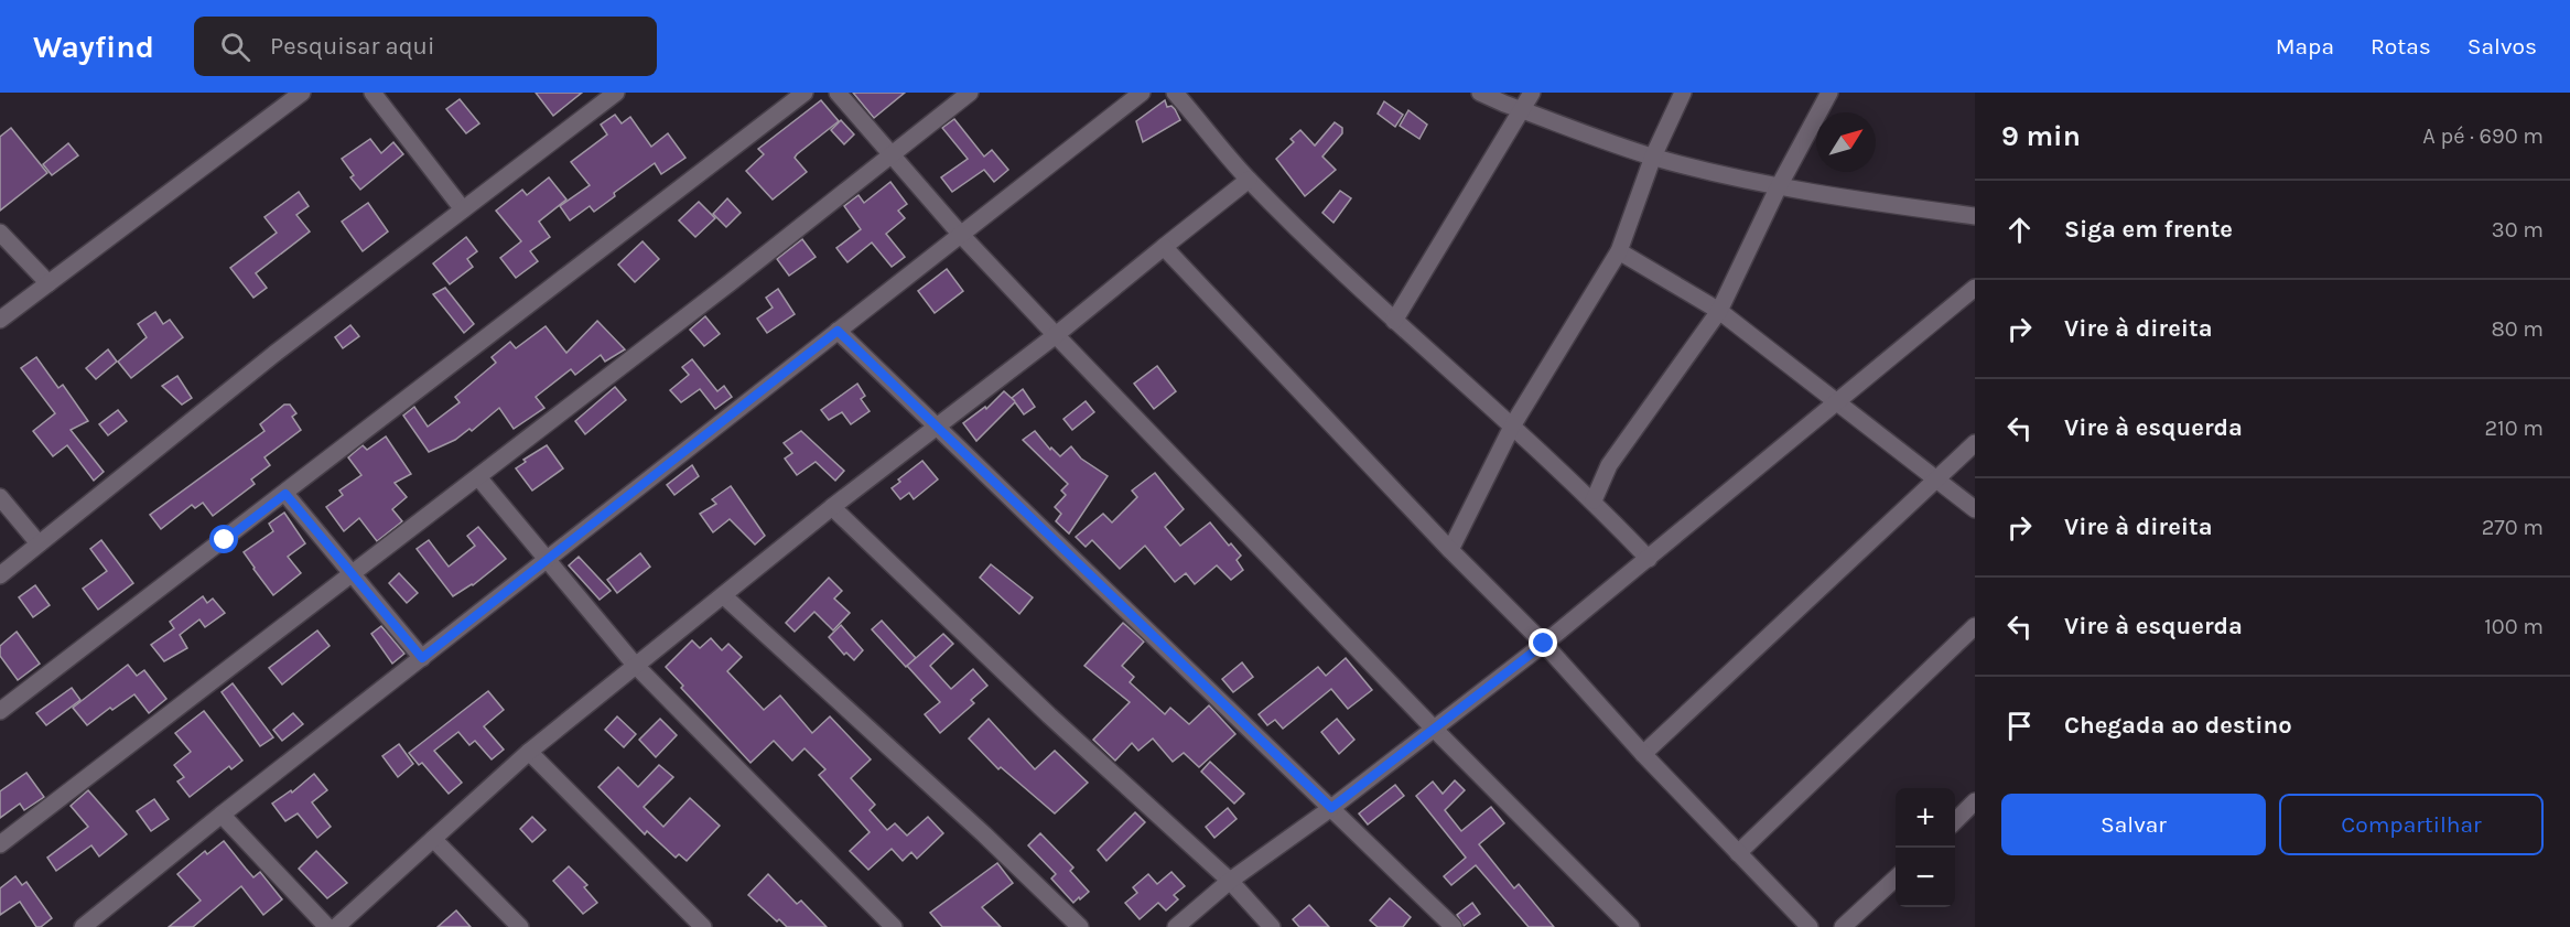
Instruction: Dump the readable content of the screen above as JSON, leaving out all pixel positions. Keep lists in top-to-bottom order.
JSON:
{
  "north": "top right",
  "page": {
    "header": "Wayfind",
    "search": "Pesquisar aqui",
    "nav": ["Mapa", "Rotas", "Salvos"],
    "heading": ["9 min", "A pé · 690 m"],
    "list": [
      ["Siga em frente", "30 m"],
      ["Vire à direita", "80 m"],
      ["Vire à esquerda", "210 m"],
      ["Vire à direita", "270 m"],
      ["Vire à esquerda", "100 m"],
      "Chegada ao destino"
    ],
    "buttons": ["Salvar", "Compartilhar"],
    "map_buttons": ["+", "−"]
  }
}
